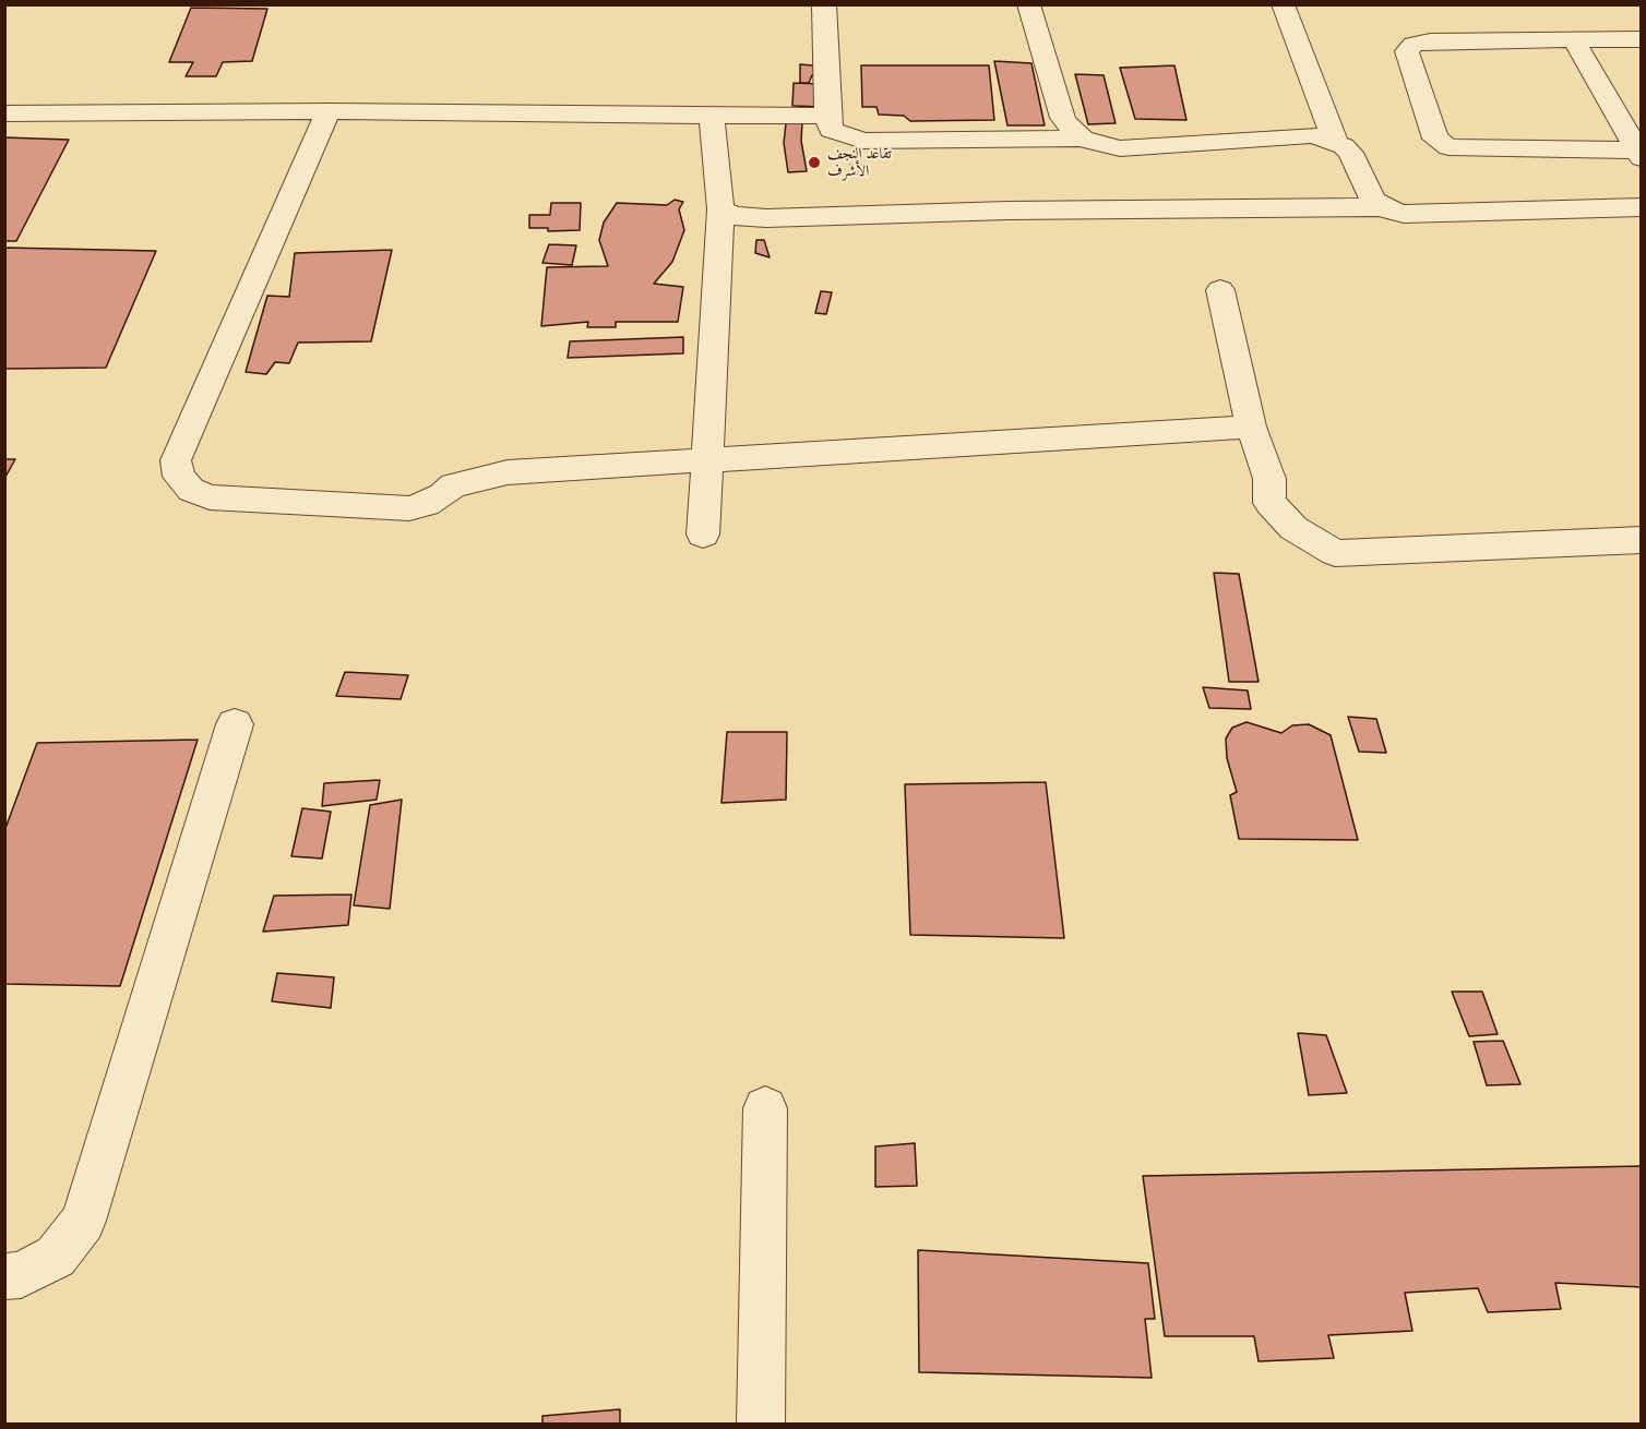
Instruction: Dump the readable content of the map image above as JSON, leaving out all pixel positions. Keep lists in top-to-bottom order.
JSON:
{
  "places": ["تقاعد النجف الأشرف"]
}
